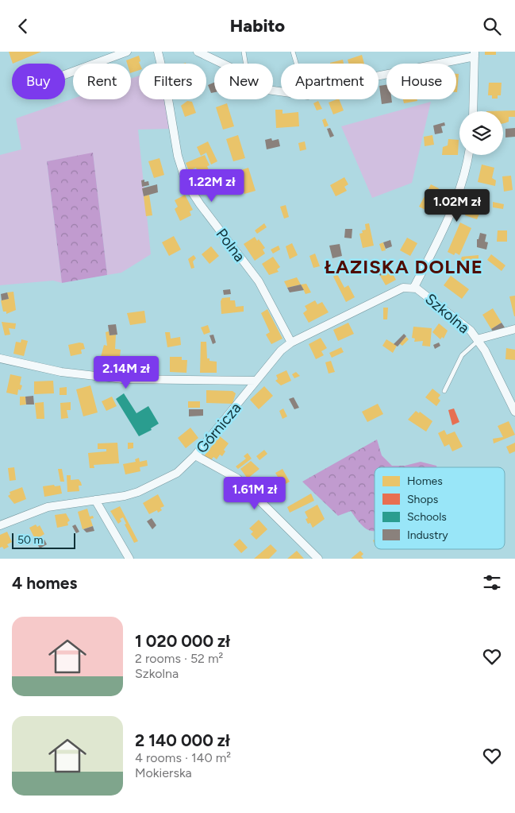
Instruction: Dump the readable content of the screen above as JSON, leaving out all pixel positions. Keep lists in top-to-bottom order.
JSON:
{
  "streets": {
    "street": ["Polna", "Szkolna", "Górnicza"]
  },
  "crossings": [
    ["Polna", "Górnicza"],
    ["Szkolna", "Górnicza"]
  ],
  "districts": ["ŁAZISKA DOLNE"],
  "legend": [
    "Homes",
    "Shops",
    "Schools",
    "Industry"
  ],
  "scale_bar": "50 m",
  "page": {
    "header": "Habito",
    "chip": [
      "Buy",
      "Rent",
      "Filters",
      "New",
      "Apartment",
      "House"
    ],
    "price": [
      "1.22M zł",
      "1.02M zł",
      "2.14M zł",
      "1.61M zł"
    ],
    "scale": "50 m",
    "heading": "4 homes",
    "list": [
      {
        "name": "1 020 000 zł",
        "note": "2 rooms · 52 m² · Szkolna"
      },
      {
        "name": "2 140 000 zł",
        "note": "4 rooms · 140 m² · Mokierska"
      }
    ]
  }
}
